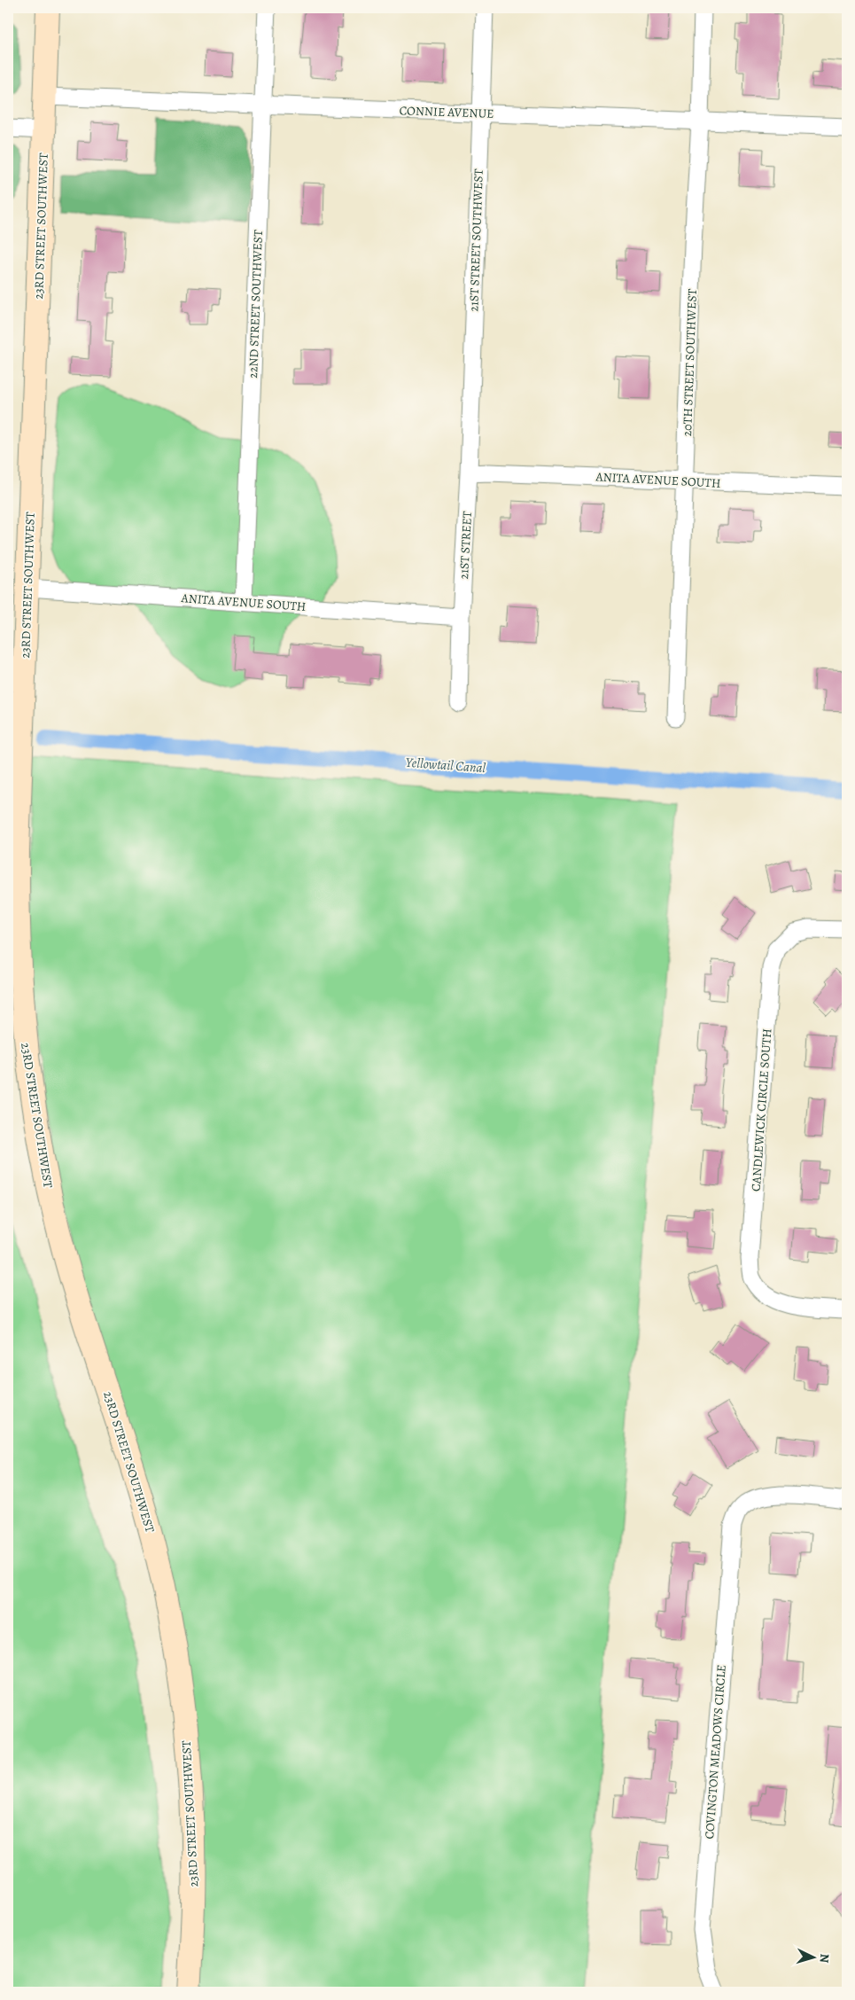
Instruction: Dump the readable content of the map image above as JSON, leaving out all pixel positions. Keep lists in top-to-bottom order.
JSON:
{
  "streets": {
    "street": [
      "CONNIE AVENUE",
      "23RD STREET SOUTHWEST",
      "21ST STREET SOUTHWEST",
      "22ND STREET SOUTHWEST",
      "20TH STREET SOUTHWEST",
      "ANITA AVENUE SOUTH",
      "21ST STREET",
      "CANDLEWICK CIRCLE SOUTH",
      "COVINGTON MEADOWS CIRCLE"
    ]
  },
  "crossings": [
    ["CONNIE AVENUE", "23RD STREET SOUTHWEST"],
    ["CONNIE AVENUE", "21ST STREET SOUTHWEST"],
    ["CONNIE AVENUE", "22ND STREET SOUTHWEST"],
    ["CONNIE AVENUE", "20TH STREET SOUTHWEST"],
    ["23RD STREET SOUTHWEST", "ANITA AVENUE SOUTH"],
    ["21ST STREET SOUTHWEST", "ANITA AVENUE SOUTH"],
    ["21ST STREET SOUTHWEST", "21ST STREET"],
    ["22ND STREET SOUTHWEST", "ANITA AVENUE SOUTH"],
    ["20TH STREET SOUTHWEST", "ANITA AVENUE SOUTH"],
    ["ANITA AVENUE SOUTH", "21ST STREET"]
  ],
  "water": ["Yellowtail Canal"],
  "north": "right"
}
